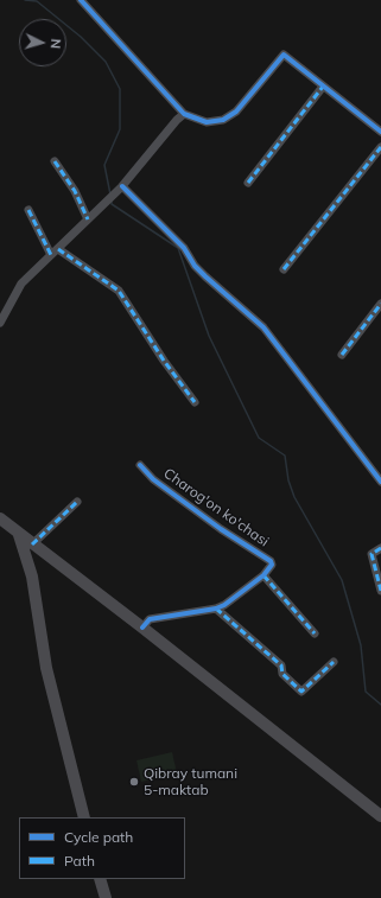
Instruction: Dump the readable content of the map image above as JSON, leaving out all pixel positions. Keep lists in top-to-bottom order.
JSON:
{
  "streets": {
    "street": ["Charog'on ko'chasi"]
  },
  "places": ["Qibray tumani 5-maktab"],
  "legend": ["Cycle path", "Path"],
  "north": "right"
}
